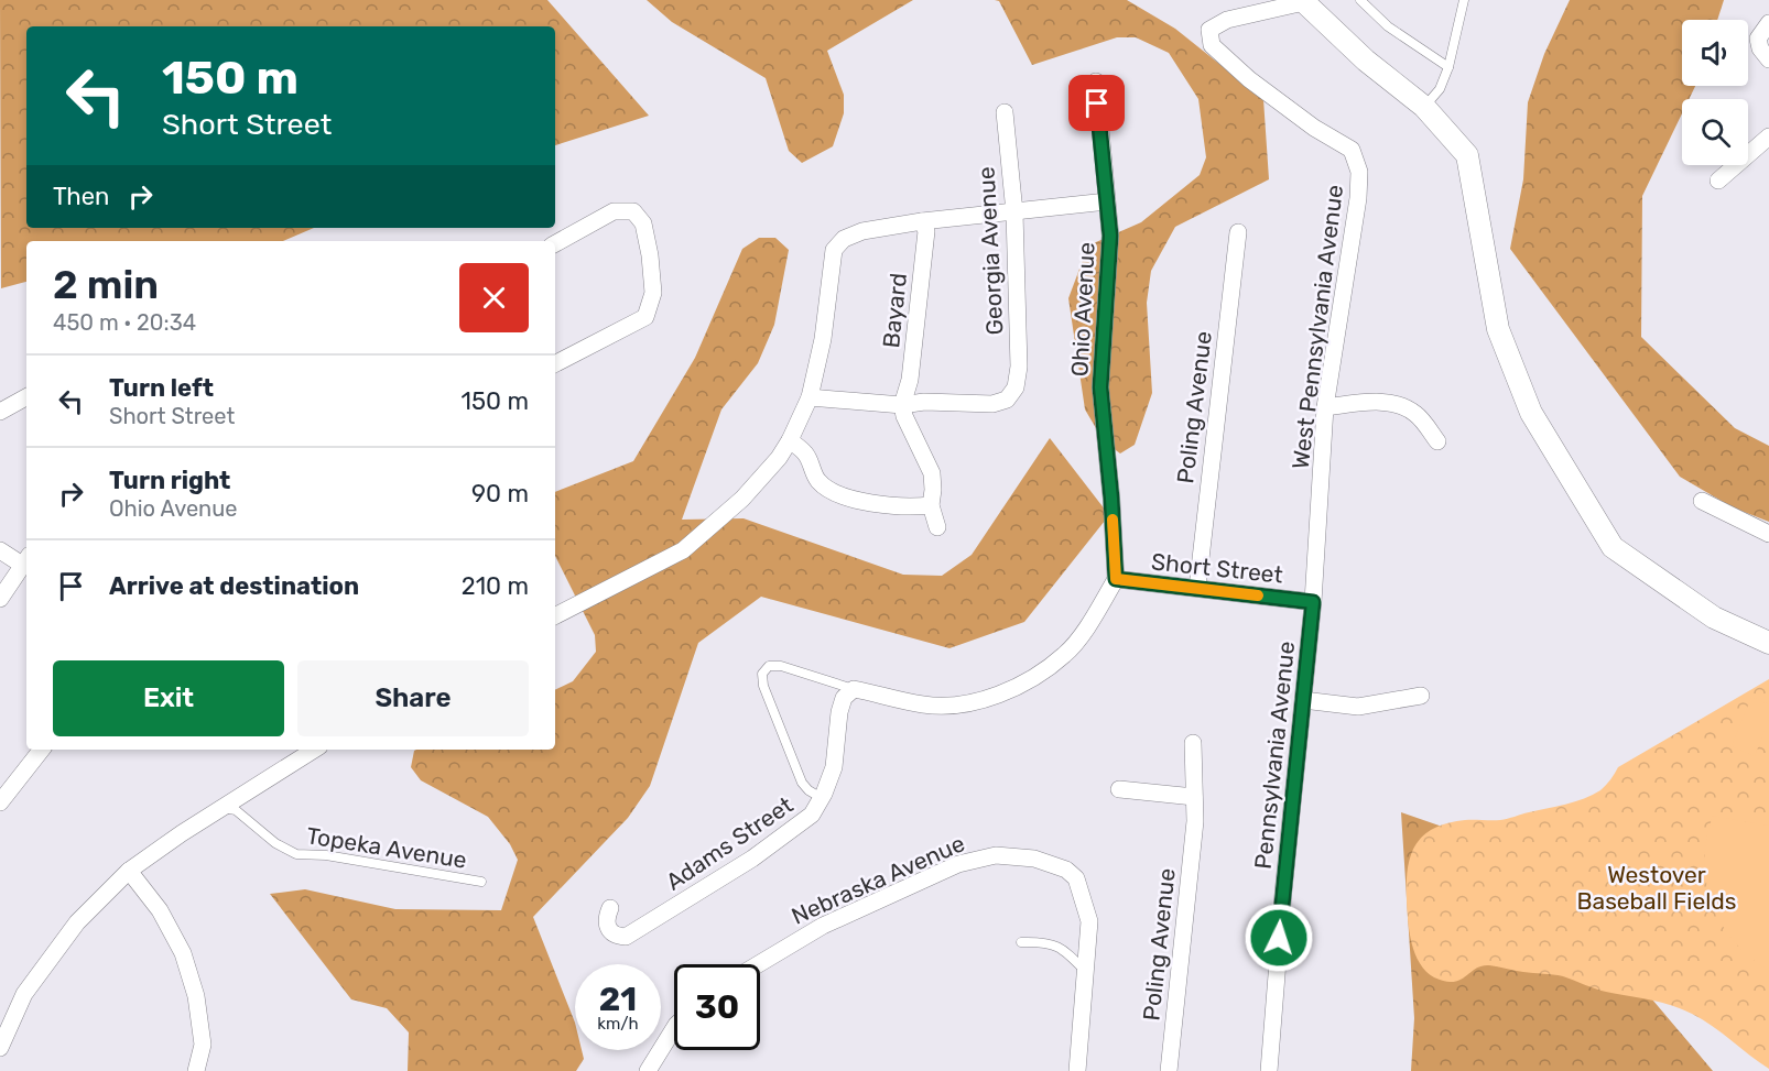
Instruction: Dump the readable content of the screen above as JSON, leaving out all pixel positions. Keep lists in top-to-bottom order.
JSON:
{
  "streets": {
    "street": [
      "Georgia Avenue",
      "Ohio Avenue",
      "Bayard",
      "West Pennsylvania Avenue",
      "Poling Avenue",
      "Short Street",
      "Pennsylvania Avenue",
      "Adams Street",
      "Nebraska Avenue"
    ],
    "lane": ["Topeka Avenue"]
  },
  "crossings": [
    ["Georgia Avenue", "Bayard"],
    ["Ohio Avenue", "Short Street"],
    ["West Pennsylvania Avenue", "Short Street"],
    ["West Pennsylvania Avenue", "Pennsylvania Avenue"],
    ["Poling Avenue", "Short Street"],
    ["Short Street", "Pennsylvania Avenue"]
  ],
  "parks": ["Westover Baseball Fields"],
  "page": {
    "turn": ["150 m", "Short Street"],
    "then": "Then",
    "heading": ["2 min", "450 m · 20:34"],
    "list": [
      {
        "name": "Turn left",
        "note": "Short Street",
        "value": "150 m"
      },
      {
        "name": "Turn right",
        "note": "Ohio Avenue",
        "value": "90 m"
      },
      {
        "name": "Arrive at destination",
        "value": "210 m"
      }
    ],
    "buttons": ["Exit", "Share"],
    "speed": "21 km/h",
    "limit": "30"
  }
}
